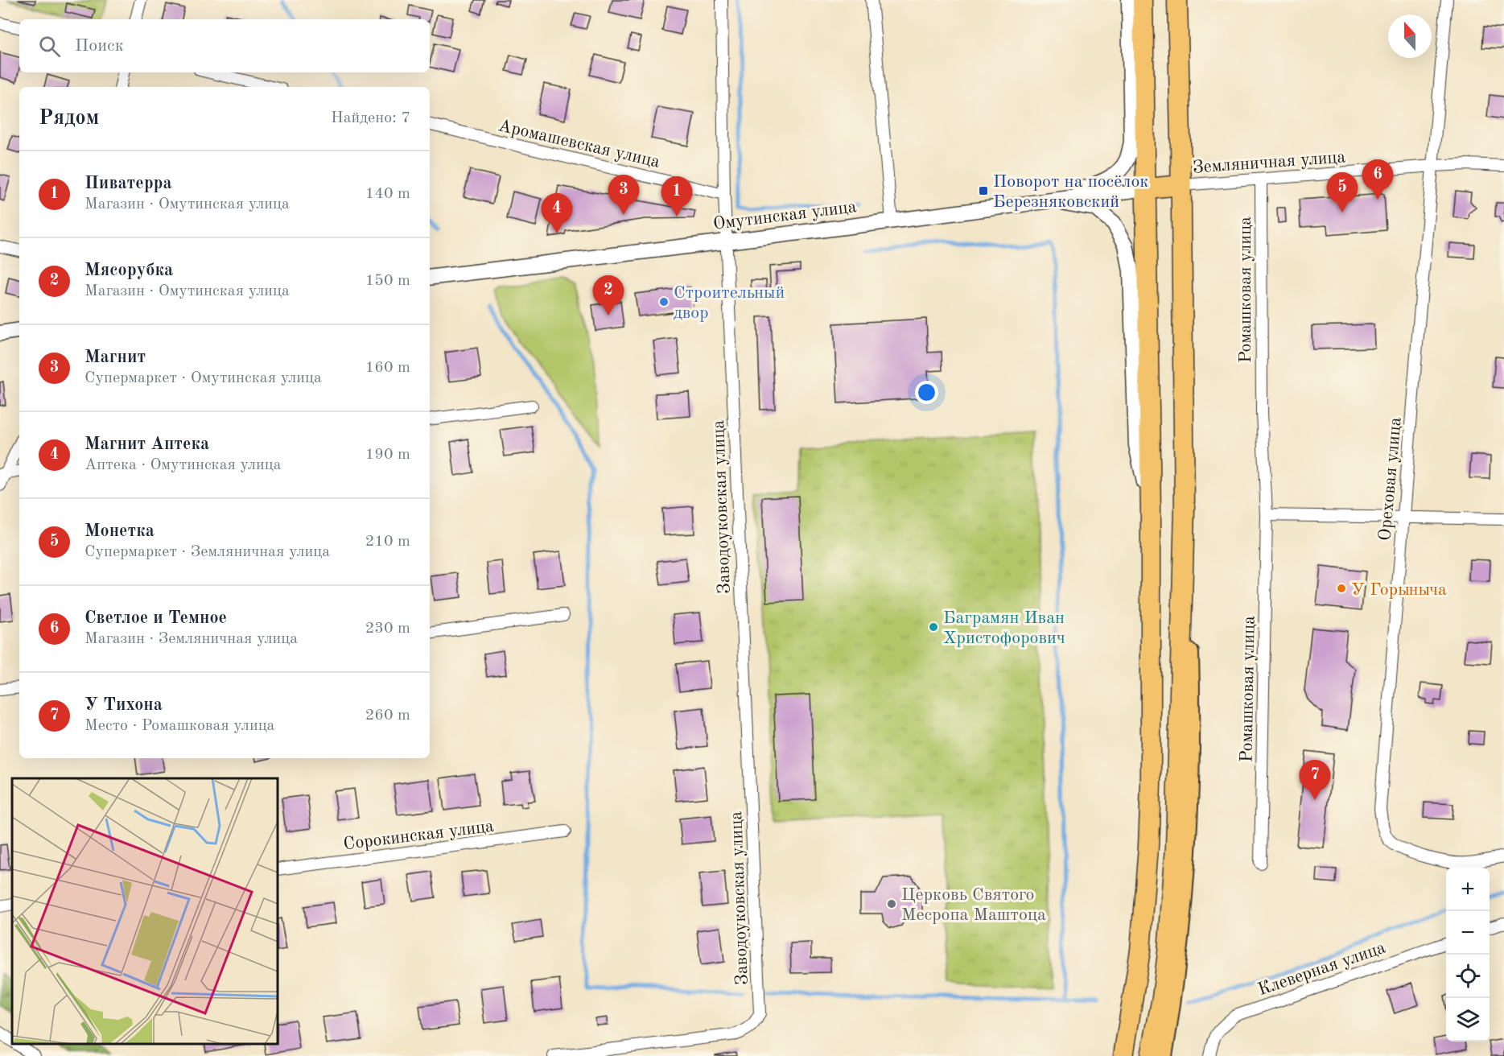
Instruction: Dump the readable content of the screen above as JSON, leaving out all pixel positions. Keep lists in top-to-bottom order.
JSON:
{
  "streets": {
    "street": [
      "Аромашевская улица",
      "Земляничная улица",
      "Омутинская улица",
      "Ромашковая улица",
      "Ореховая улица",
      "Заводоуковская улица",
      "Сорокинская улица",
      "Клеверная улица"
    ]
  },
  "crossings": [
    ["Аромашевская улица", "Заводоуковская улица"],
    ["Земляничная улица", "Ромашковая улица"],
    ["Земляничная улица", "Ореховая улица"],
    ["Омутинская улица", "Заводоуковская улица"]
  ],
  "places": {
    "transit": ["Поворот на посёлок Березняковский"],
    "other": [
      "Строительный двор",
      "У Горыныча",
      "Баграмян Иван Христофорович",
      "Церковь Святого Месропа Маштоца"
    ]
  },
  "north": "top",
  "page": {
    "search": "Поиск",
    "heading": ["Рядом", "Найдено: 7"],
    "list": [
      {
        "mark": "1",
        "name": "Пиватерра",
        "note": "Магазин · Омутинская улица",
        "value": "140 m"
      },
      {
        "mark": "2",
        "name": "Мясорубка",
        "note": "Магазин · Омутинская улица",
        "value": "150 m"
      },
      {
        "mark": "3",
        "name": "Магнит",
        "note": "Супермаркет · Омутинская улица",
        "value": "160 m"
      },
      {
        "mark": "4",
        "name": "Магнит Аптека",
        "note": "Аптека · Омутинская улица",
        "value": "190 m"
      },
      {
        "mark": "5",
        "name": "Монетка",
        "note": "Супермаркет · Земляничная улица",
        "value": "210 m"
      },
      {
        "mark": "6",
        "name": "Светлое и Темное",
        "note": "Магазин · Земляничная улица",
        "value": "230 m"
      },
      {
        "mark": "7",
        "name": "У Тихона",
        "note": "Место · Ромашковая улица",
        "value": "260 m"
      }
    ],
    "pins": [
      "6",
      "5",
      "3",
      "1",
      "4",
      "2",
      "7"
    ],
    "map_buttons": ["+", "−"]
  }
}
